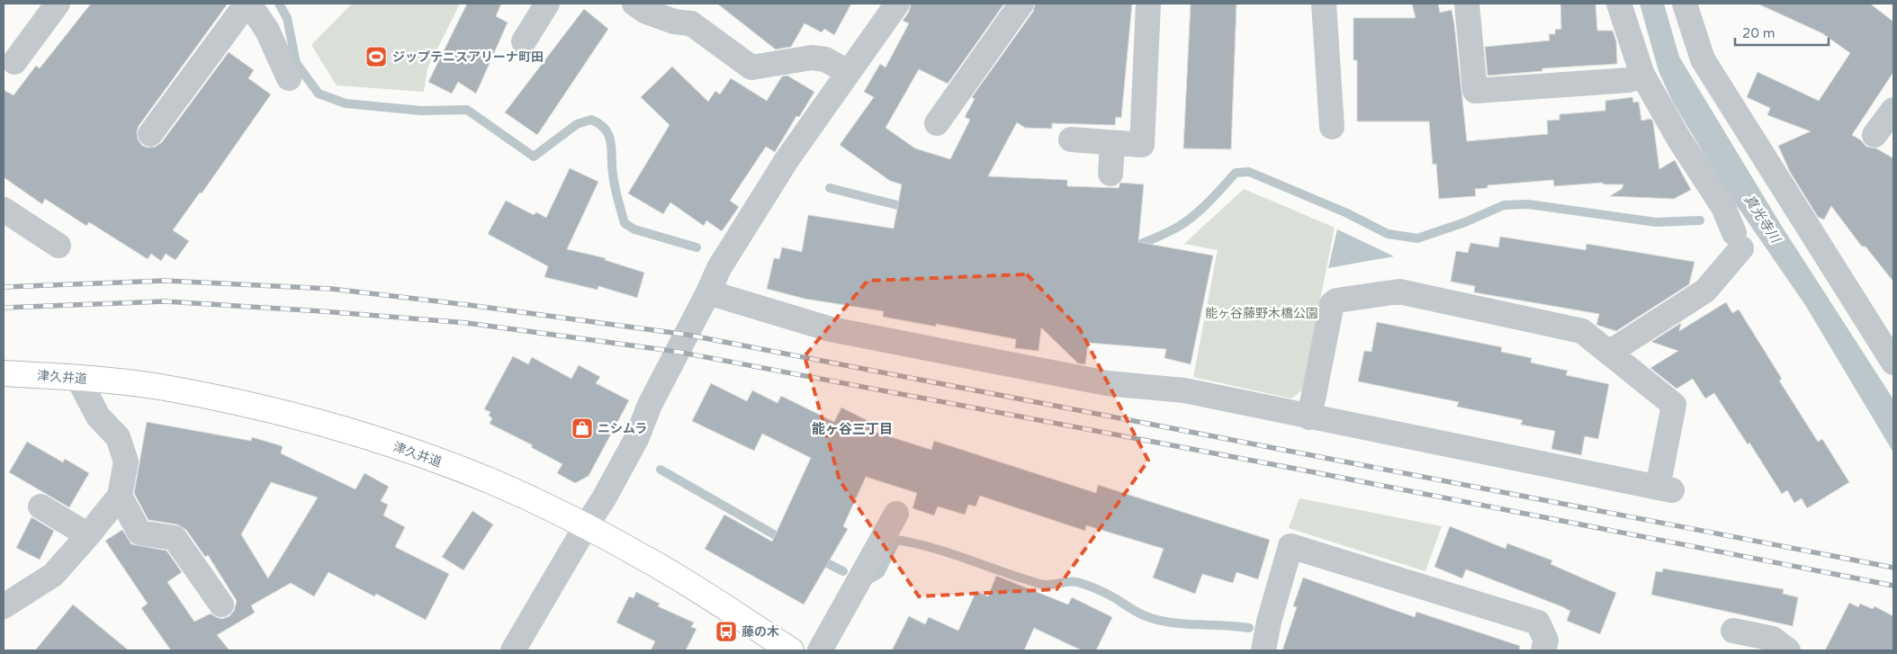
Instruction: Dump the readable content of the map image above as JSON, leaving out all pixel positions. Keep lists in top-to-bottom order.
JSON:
{
  "streets": {
    "main road": ["津久井道"]
  },
  "districts": ["能ヶ谷三丁目"],
  "water": ["真光寺川"],
  "parks": ["能ヶ谷藤野木橋公園"],
  "places": {
    "sports": ["ジップテニスアリーナ町田"],
    "shop": ["ニシムラ"],
    "bus stop": ["藤の木"]
  },
  "scale_bar": "20 m"
}
